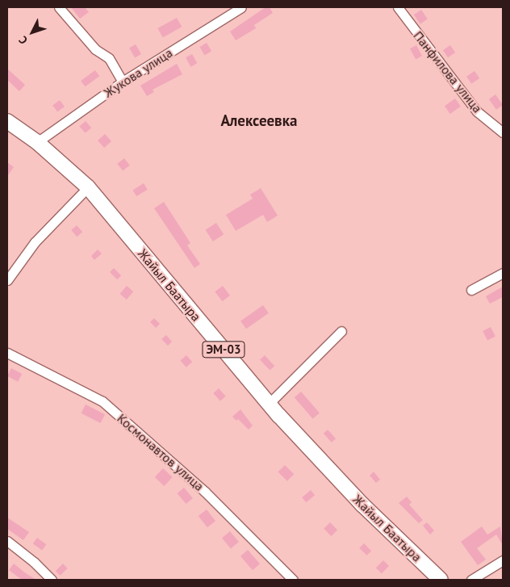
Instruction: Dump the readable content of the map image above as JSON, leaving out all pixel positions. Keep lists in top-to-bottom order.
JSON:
{
  "streets": {
    "highway": ["Жайыл Баатыра", "ЭМ-03"],
    "street": ["Панфилова улица", "Жукова улица", "Космонавтов улица"]
  },
  "crossings": [
    ["Жукова улица", "Жайыл Баатыра"]
  ],
  "districts": ["Алексеевка"],
  "north": "bottom left"
}
